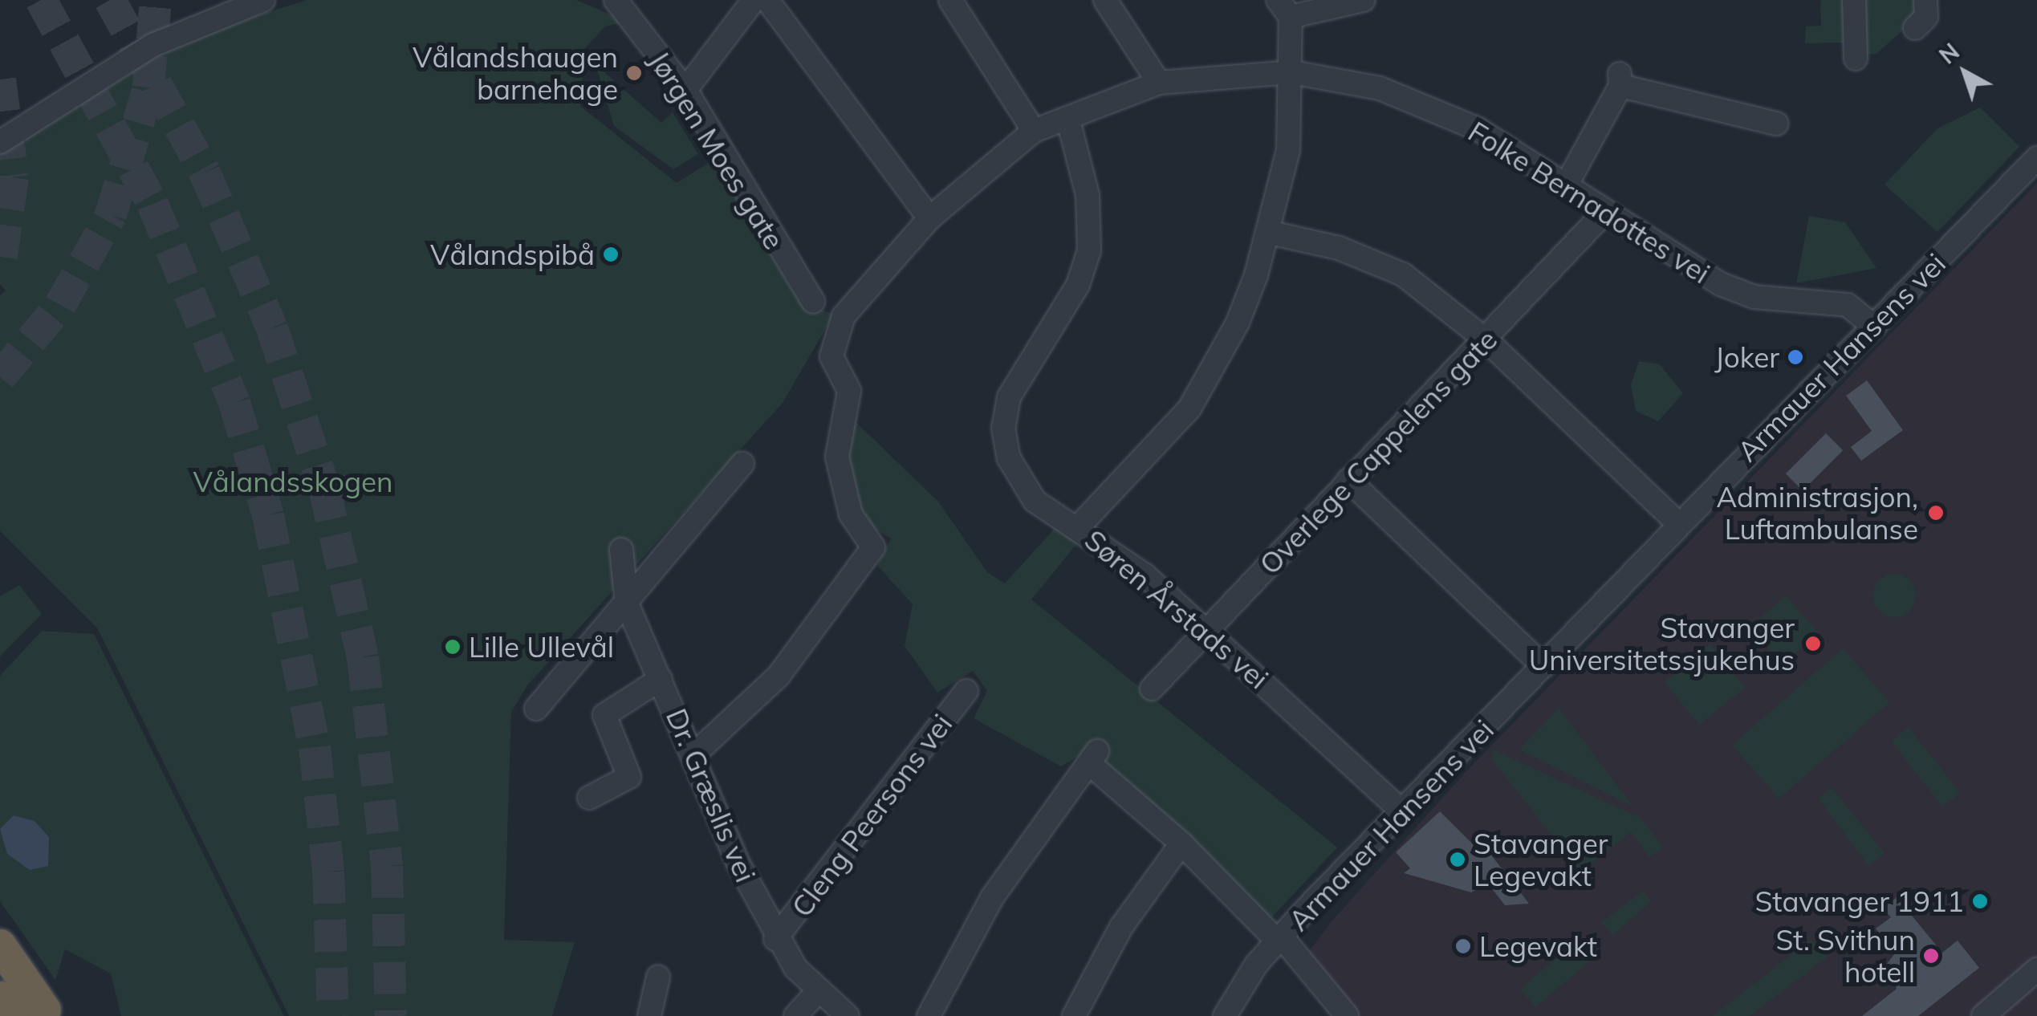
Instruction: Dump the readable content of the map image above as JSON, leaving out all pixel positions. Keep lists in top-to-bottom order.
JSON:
{
  "streets": {
    "street": [
      "Jørgen Moes gate",
      "Folke Bernadottes vei",
      "Armauer Hansens vei",
      "Overlege Cappelens gate",
      "Søren Årstads vei",
      "Dr. Græslis vei",
      "Cleng Peersons vei"
    ]
  },
  "crossings": [
    ["Folke Bernadottes vei", "Armauer Hansens vei"],
    ["Folke Bernadottes vei", "Overlege Cappelens gate"],
    ["Folke Bernadottes vei", "Søren Årstads vei"],
    ["Folke Bernadottes vei", "Dr. Græslis vei"],
    ["Armauer Hansens vei", "Søren Årstads vei"],
    ["Overlege Cappelens gate", "Søren Årstads vei"],
    ["Dr. Græslis vei", "Cleng Peersons vei"]
  ],
  "parks": ["Vålandsskogen"],
  "places": [
    "Vålandshaugen barnehage",
    "Vålandspibå",
    "Joker",
    "Administrasjon, Luftambulanse",
    "Stavanger Universitetssjukehus",
    "Lille Ullevål",
    "Stavanger Legevakt",
    "Stavanger 1911",
    "Legevakt",
    "St. Svithun hotell"
  ],
  "north": "top left"
}
